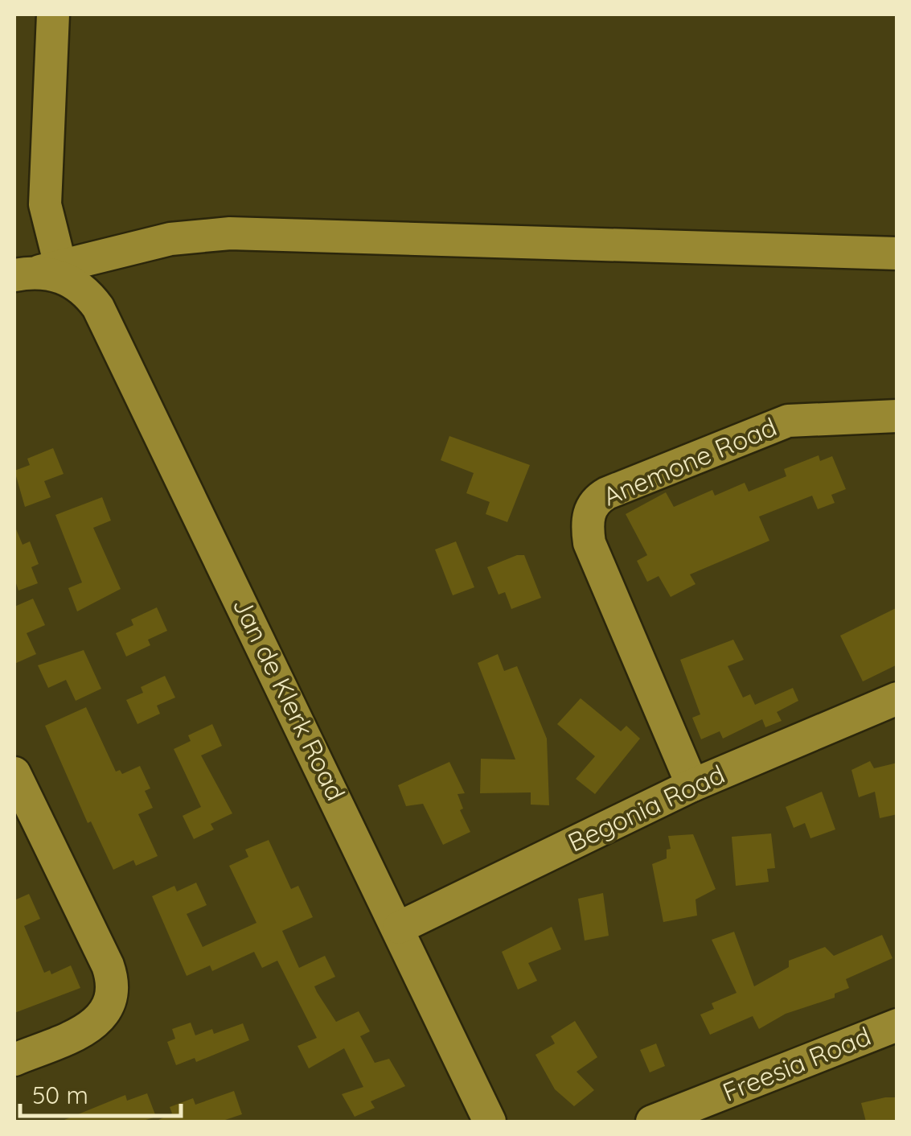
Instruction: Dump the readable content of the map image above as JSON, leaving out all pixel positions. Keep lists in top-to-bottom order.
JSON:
{
  "streets": {
    "street": [
      "Anemone Road",
      "Jan de Klerk Road",
      "Begonia Road",
      "Freesia Road"
    ]
  },
  "crossings": [
    ["Anemone Road", "Begonia Road"],
    ["Jan de Klerk Road", "Begonia Road"]
  ],
  "scale_bar": "50 m"
}
